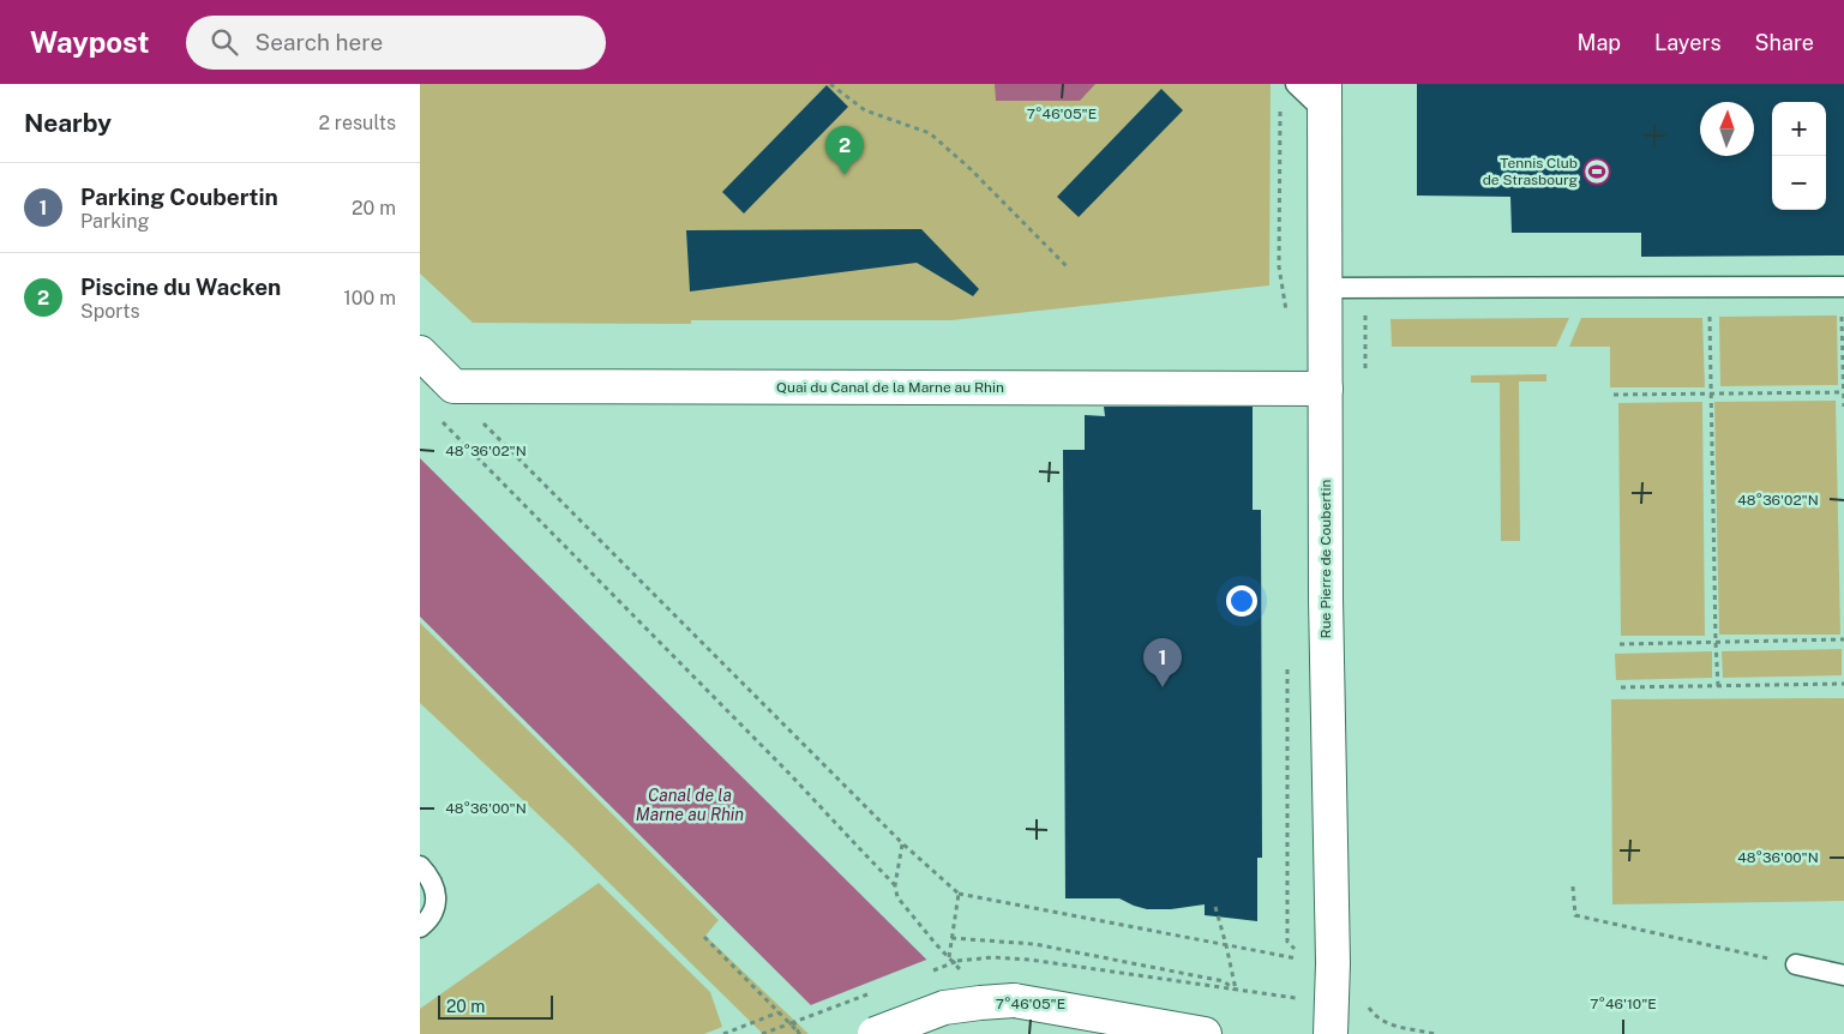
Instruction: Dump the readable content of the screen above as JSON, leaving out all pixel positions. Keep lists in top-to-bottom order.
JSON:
{
  "streets": {
    "street": ["Quai du Canal de la Marne au Rhin", "Rue Pierre de Coubertin"]
  },
  "crossings": [
    ["Quai du Canal de la Marne au Rhin", "Rue Pierre de Coubertin"]
  ],
  "water": ["Canal de la Marne au Rhin"],
  "places": {
    "sports": ["Tennis Club de Strasbourg"]
  },
  "scale_bar": "20 m",
  "north": "top",
  "page": {
    "header": "Waypost",
    "search": "Search here",
    "nav": ["Map", "Layers", "Share"],
    "heading": ["Nearby", "2 results"],
    "map_buttons": ["+", "−"],
    "pins": ["2", "1"],
    "list": [
      {
        "mark": "1",
        "name": "Parking Coubertin",
        "note": "Parking",
        "value": "20 m"
      },
      {
        "mark": "2",
        "name": "Piscine du Wacken",
        "note": "Sports",
        "value": "100 m"
      }
    ],
    "scale": "20 m"
  },
  "coordinates": [
    "7°46'05\"E",
    "48°36'02\"N",
    "48°36'00\"N",
    "7°46'10\"E"
  ]
}
